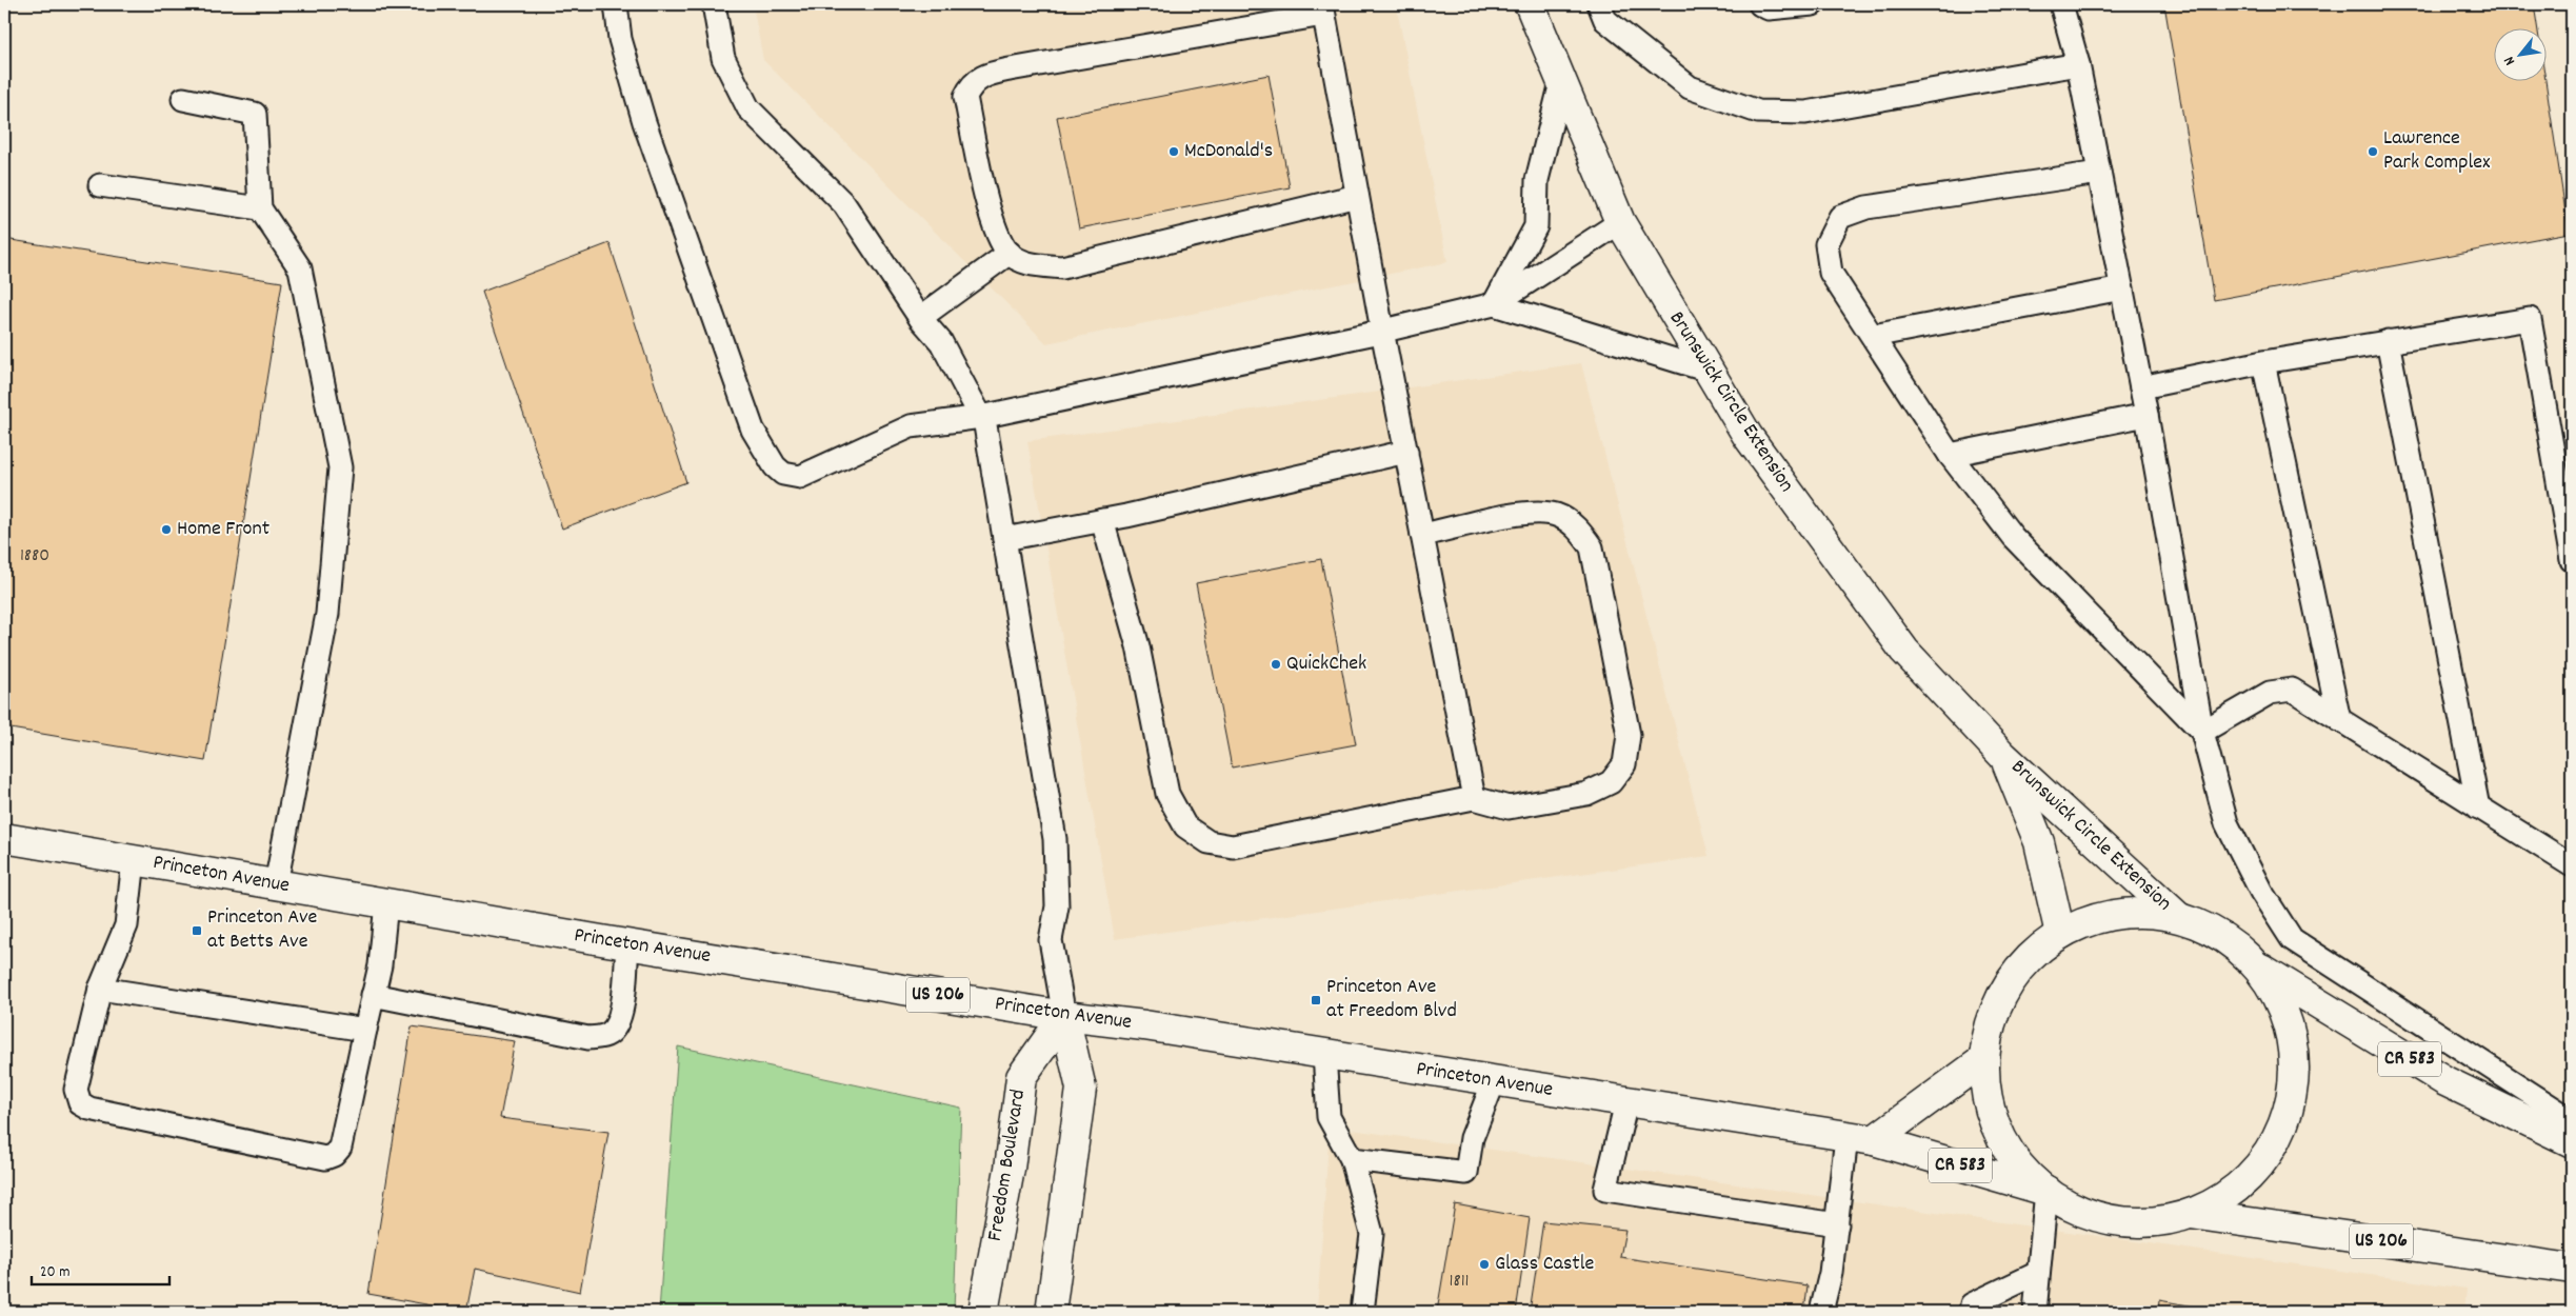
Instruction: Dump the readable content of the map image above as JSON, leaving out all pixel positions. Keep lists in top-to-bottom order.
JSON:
{
  "streets": {
    "main road": [
      "Brunswick Circle Extension",
      "Princeton Avenue",
      "US 206",
      "CR 583",
      "Freedom Boulevard"
    ]
  },
  "crossings": [
    ["Princeton Avenue", "Freedom Boulevard"]
  ],
  "places": {
    "other": [
      "McDonald's",
      "Lawrence Park Complex",
      "Home Front",
      "QuickChek",
      "Glass Castle"
    ],
    "transit": ["Princeton Ave at Betts Ave", "Princeton Ave at Freedom Blvd"]
  },
  "house_numbers": ["1880", "1811"],
  "scale_bar": "20 m",
  "north": "bottom left"
}
